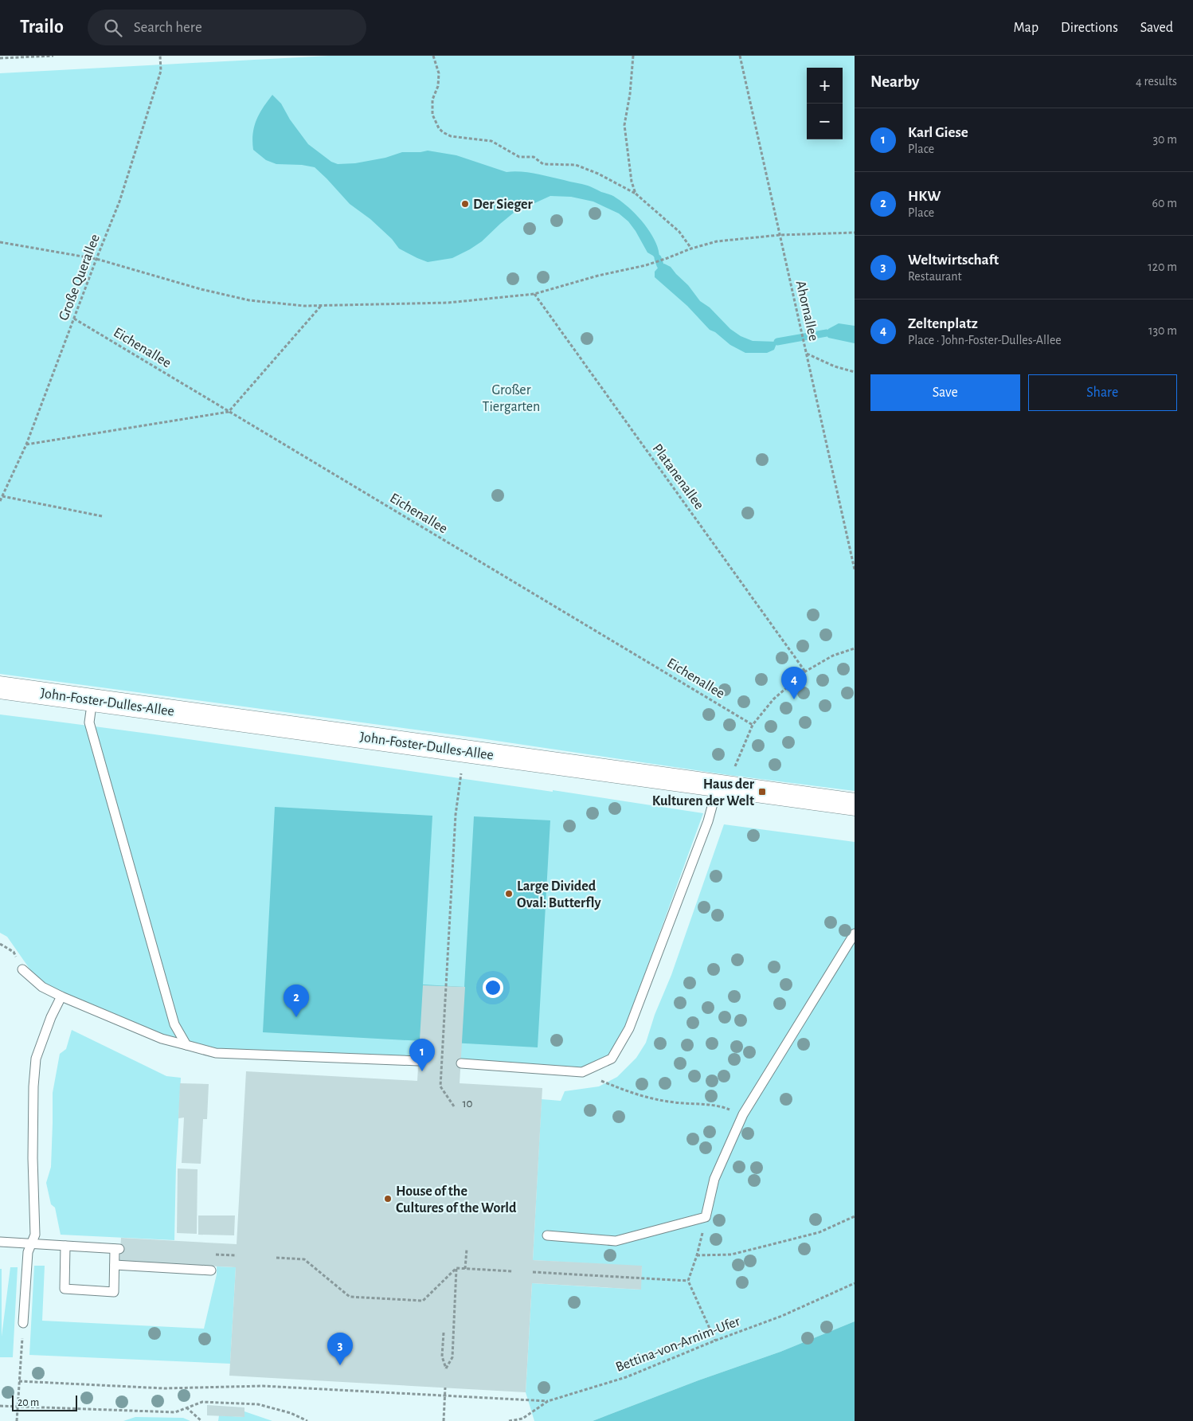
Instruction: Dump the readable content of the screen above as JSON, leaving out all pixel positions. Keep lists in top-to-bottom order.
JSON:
{
  "streets": {
    "street": ["John-Foster-Dulles-Allee"],
    "path": [
      "Große Querallee",
      "Ahornallee",
      "Eichenallee",
      "Platanenallee",
      "Bettina-von-Arnim-Ufer"
    ]
  },
  "crossings": [
    ["Große Querallee", "Eichenallee"]
  ],
  "parks": ["Großer Tiergarten"],
  "places": {
    "other": ["Der Sieger", "Large Divided Oval: Butterfly", "House of the Cultures of the World"],
    "transit": ["Haus der Kulturen der Welt"]
  },
  "house_numbers": ["10"],
  "scale_bar": "20 m",
  "page": {
    "header": "Trailo",
    "search": "Search here",
    "nav": ["Map", "Directions", "Saved"],
    "heading": ["Nearby", "4 results"],
    "map_buttons": ["+", "−"],
    "list": [
      {
        "mark": "1",
        "name": "Karl Giese",
        "note": "Place",
        "value": "30 m"
      },
      {
        "mark": "2",
        "name": "HKW",
        "note": "Place",
        "value": "60 m"
      },
      {
        "mark": "3",
        "name": "Weltwirtschaft",
        "note": "Restaurant",
        "value": "120 m"
      },
      {
        "mark": "4",
        "name": "Zeltenplatz",
        "note": "Place · John-Foster-Dulles-Allee",
        "value": "130 m"
      }
    ],
    "buttons": ["Save", "Share"],
    "pins": [
      "4",
      "2",
      "1",
      "3"
    ],
    "scale": "20 m"
  }
}
